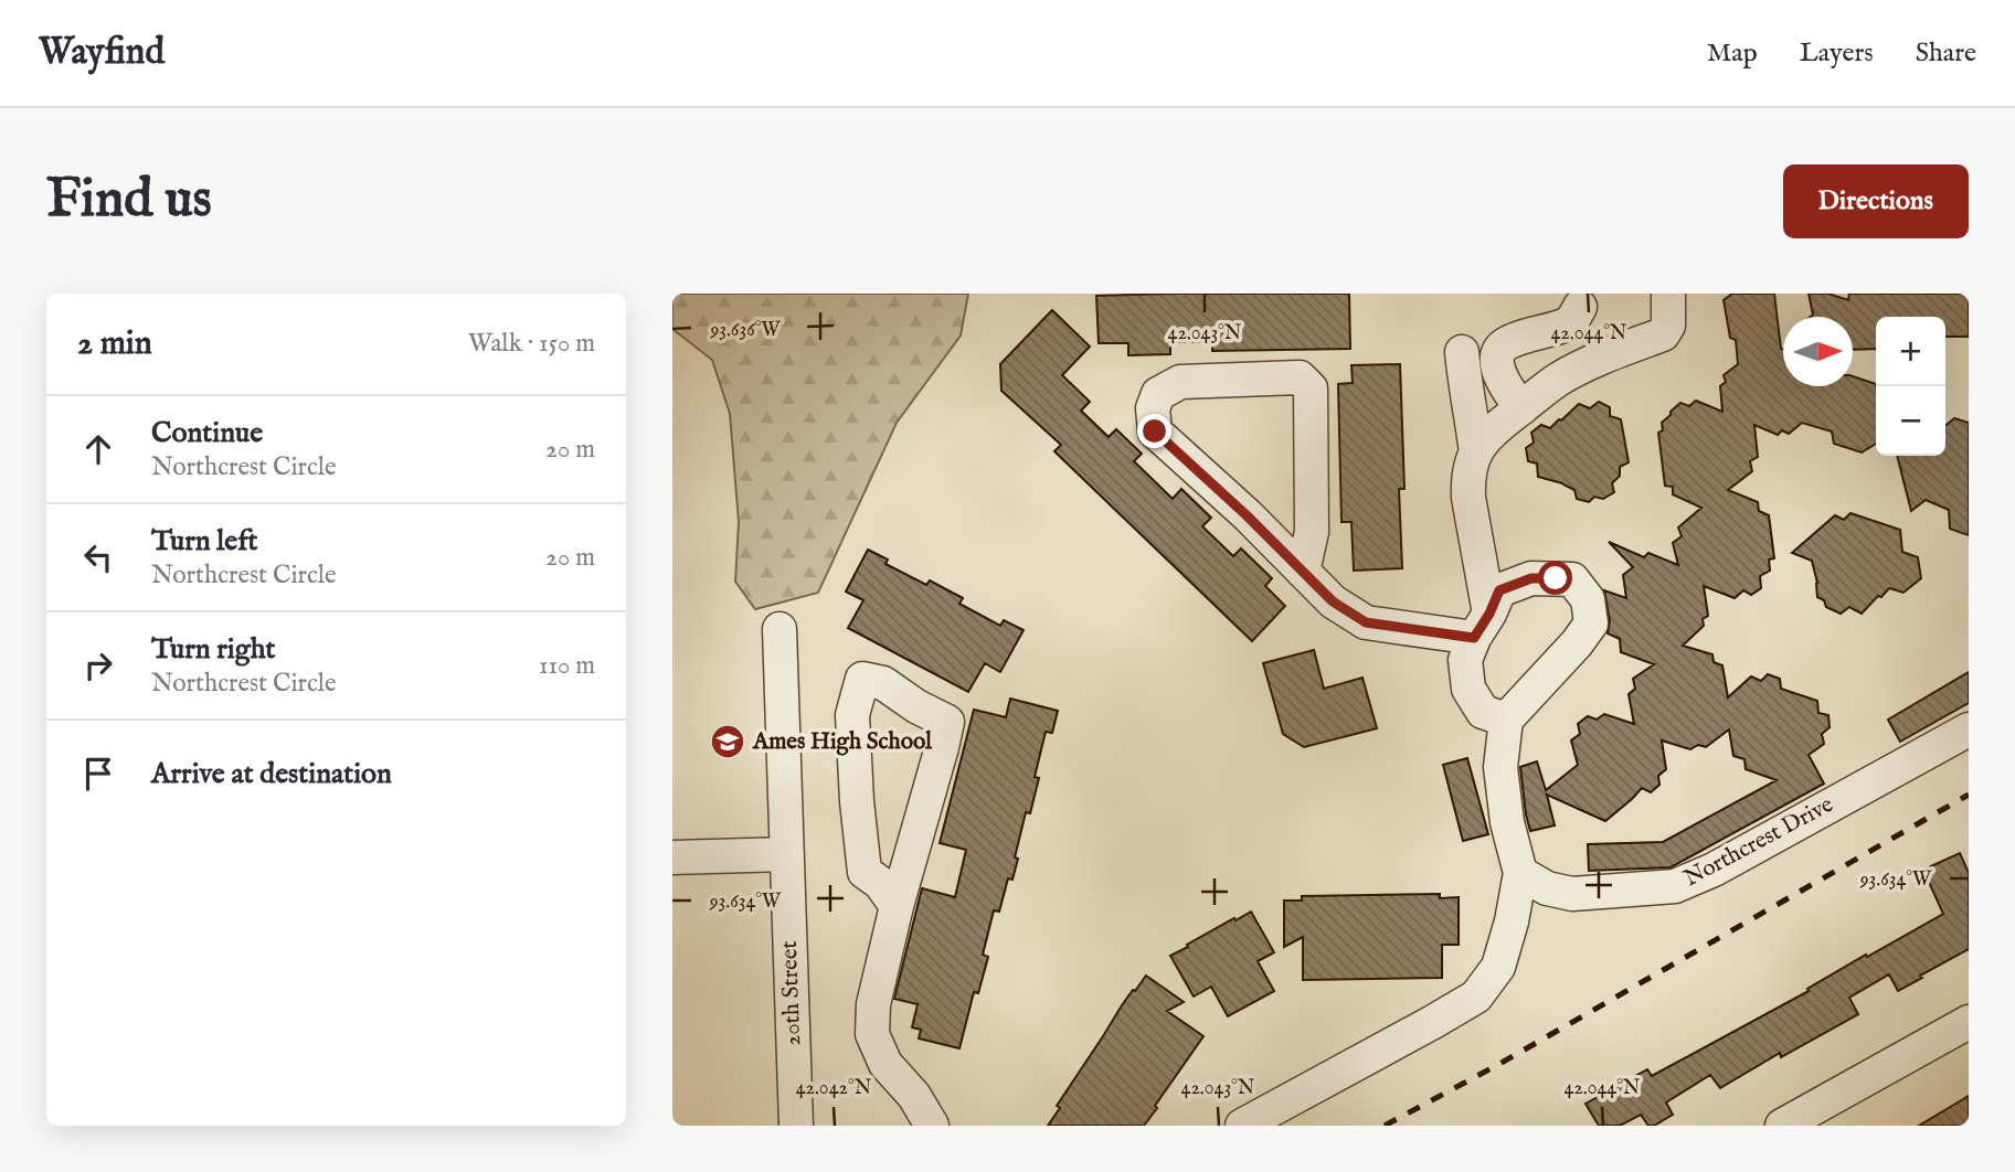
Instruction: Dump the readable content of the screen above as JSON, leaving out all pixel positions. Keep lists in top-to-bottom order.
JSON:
{
  "streets": {
    "street": ["Northcrest Drive", "20th Street"]
  },
  "places": {
    "school or university": ["Ames High School"]
  },
  "north": "right",
  "page": {
    "header": "Wayfind",
    "nav": ["Map", "Layers", "Share"],
    "buttons": "Directions",
    "title": "Find us",
    "heading": ["2 min", "Walk · 150 m"],
    "map_buttons": ["+", "−"],
    "list": [
      ["Continue", "Northcrest Circle", "20 m"],
      ["Turn left", "Northcrest Circle", "20 m"],
      ["Turn right", "Northcrest Circle", "110 m"],
      "Arrive at destination"
    ]
  },
  "coordinates": [
    "93.636°W",
    "42.043°N",
    "42.044°N",
    "93.634°W",
    "42.042°N"
  ]
}
